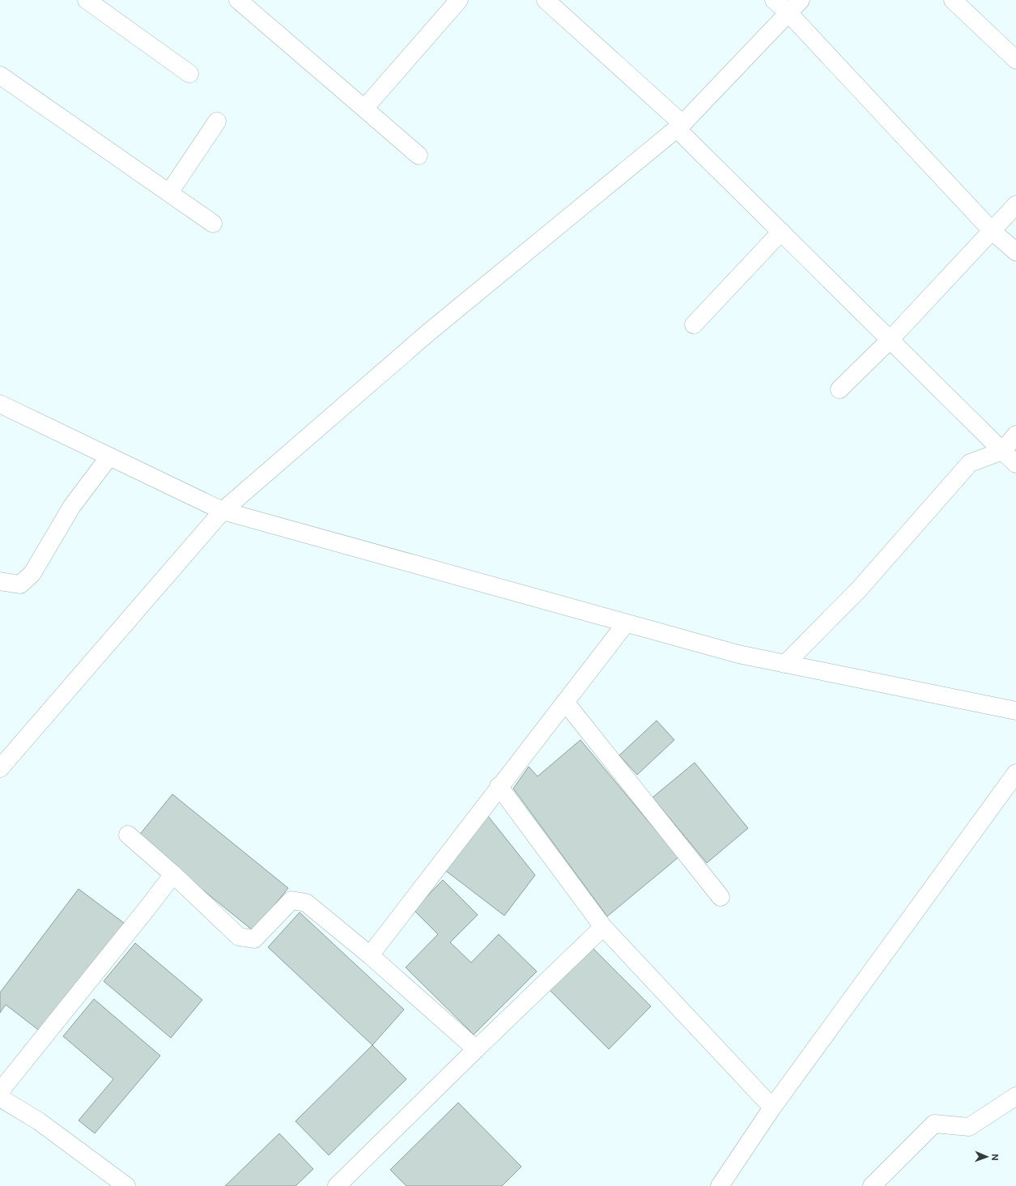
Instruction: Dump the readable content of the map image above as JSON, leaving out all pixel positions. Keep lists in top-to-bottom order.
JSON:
{
  "north": "right"
}
